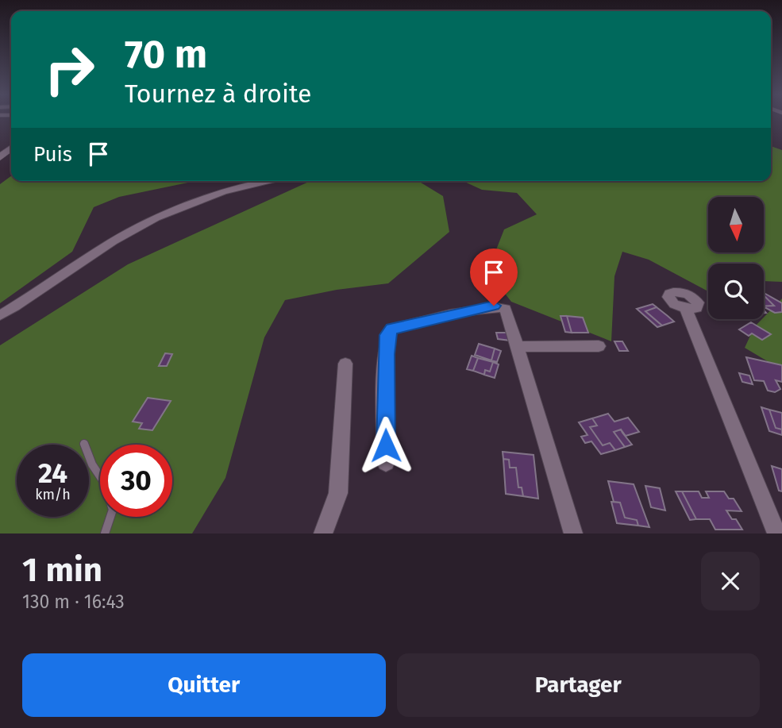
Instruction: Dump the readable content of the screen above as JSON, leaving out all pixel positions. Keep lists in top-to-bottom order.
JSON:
{
  "north": "bottom",
  "page": {
    "turn": ["70 m", "Tournez à droite"],
    "then": "Puis",
    "speed": "24 km/h",
    "limit": "30",
    "heading": ["1 min", "130 m · 16:43"],
    "buttons": ["Quitter", "Partager"]
  }
}
